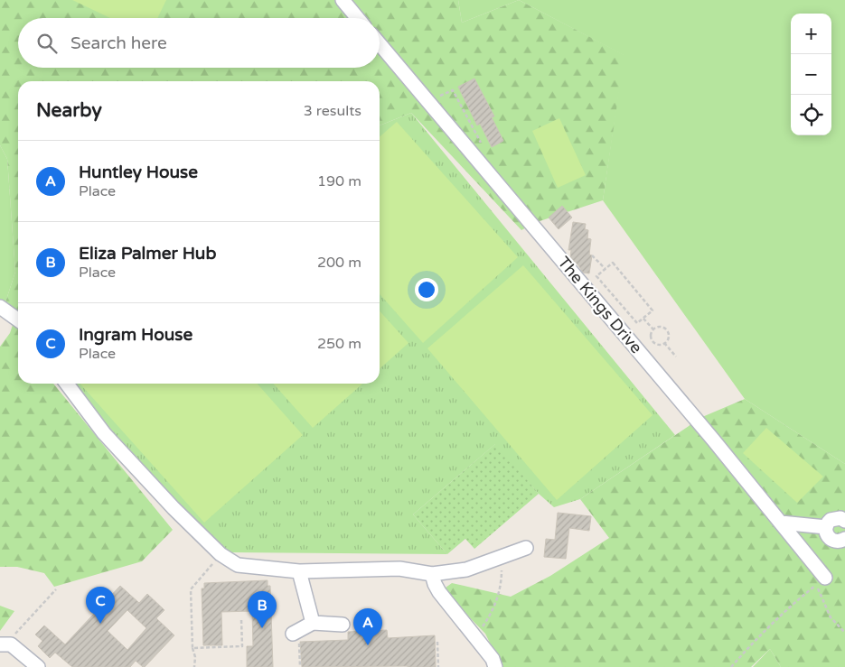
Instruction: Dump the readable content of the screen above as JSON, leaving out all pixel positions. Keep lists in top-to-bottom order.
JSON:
{
  "streets": {
    "street": ["The Kings Drive"]
  },
  "page": {
    "map_buttons": ["+", "−"],
    "search": "Search here",
    "heading": ["Nearby", "3 results"],
    "list": [
      {
        "mark": "A",
        "name": "Huntley House",
        "note": "Place",
        "value": "190 m"
      },
      {
        "mark": "B",
        "name": "Eliza Palmer Hub",
        "note": "Place",
        "value": "200 m"
      },
      {
        "mark": "C",
        "name": "Ingram House",
        "note": "Place",
        "value": "250 m"
      }
    ],
    "pins": ["C", "B", "A"]
  }
}
